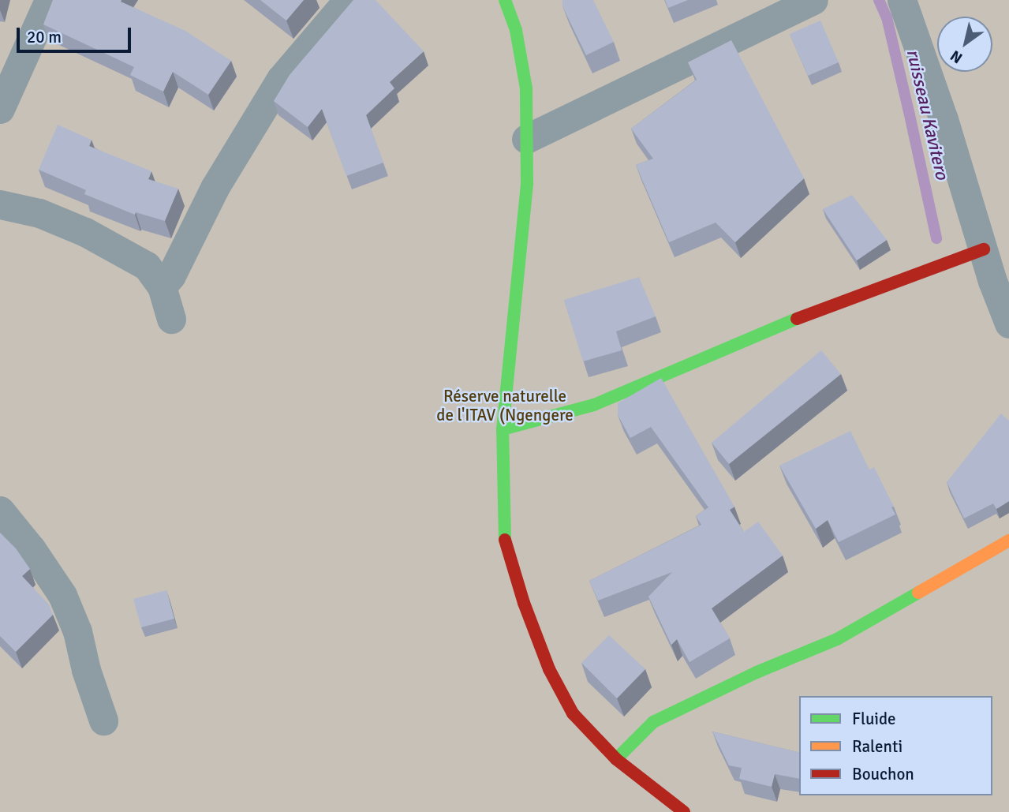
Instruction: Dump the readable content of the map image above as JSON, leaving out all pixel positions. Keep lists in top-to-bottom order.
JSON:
{
  "water": ["ruisseau Kavitero"],
  "parks": ["Réserve naturelle de l'ITAV (Ngengere"],
  "legend": ["Fluide", "Ralenti", "Bouchon"],
  "scale_bar": "20 m",
  "north": "bottom left"
}
